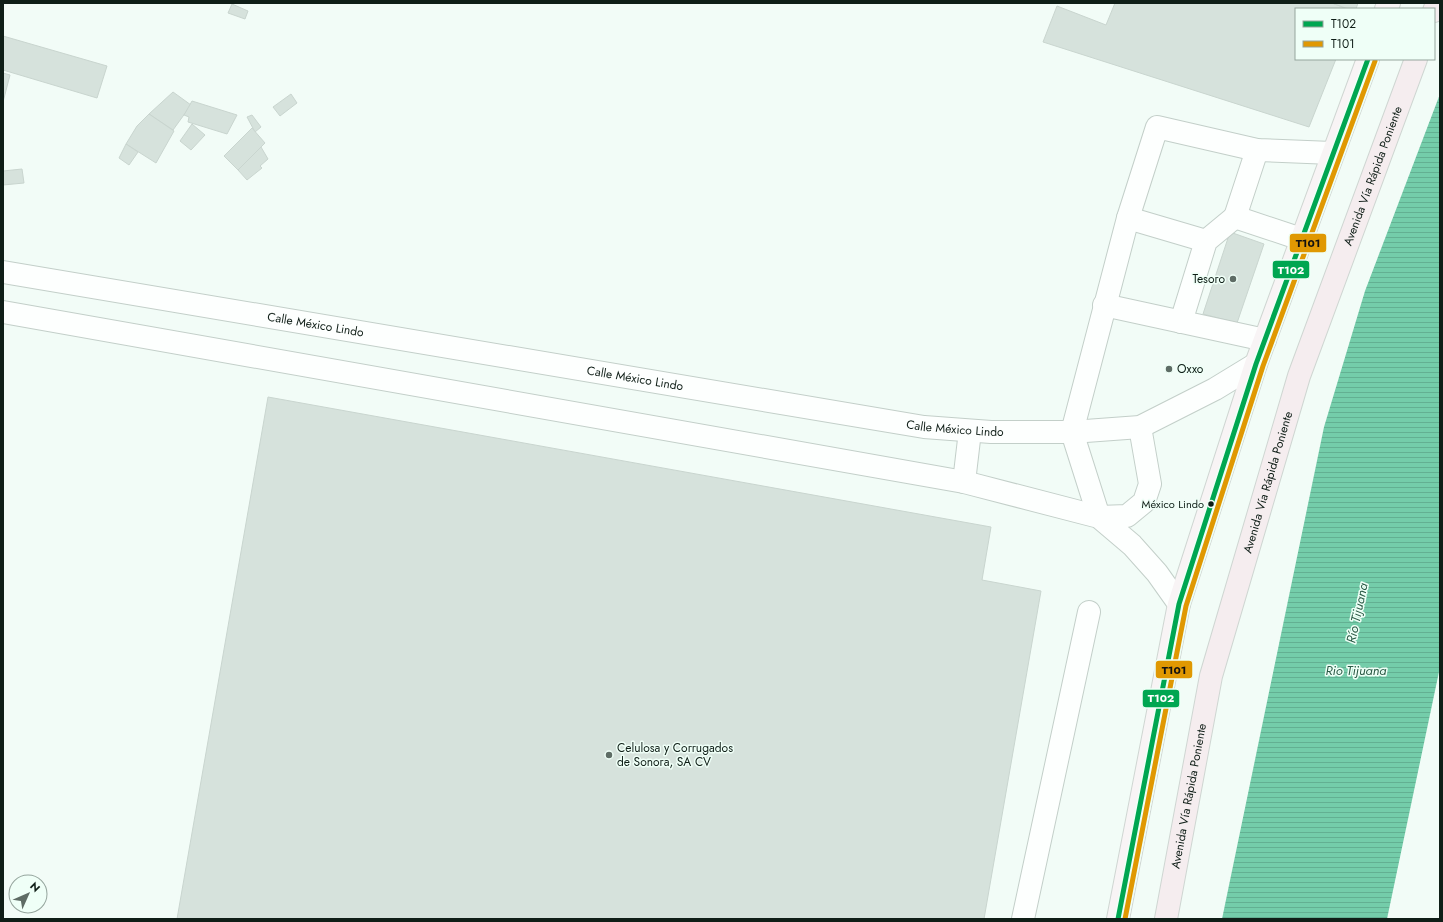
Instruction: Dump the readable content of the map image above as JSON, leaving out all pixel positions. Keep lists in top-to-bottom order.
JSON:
{
  "streets": {
    "highway": ["Avenida Vía Rápida Poniente"],
    "lane": ["Calle México Lindo"]
  },
  "water": ["Río Tijuana", "Rio Tijuana"],
  "places": [
    "Tesoro",
    "Oxxo",
    "México Lindo",
    "Celulosa y Corrugados de Sonora, SA CV"
  ],
  "lines": ["transit line T102", "transit line T101"],
  "legend": ["T102", "T101"],
  "north": "top right"
}
